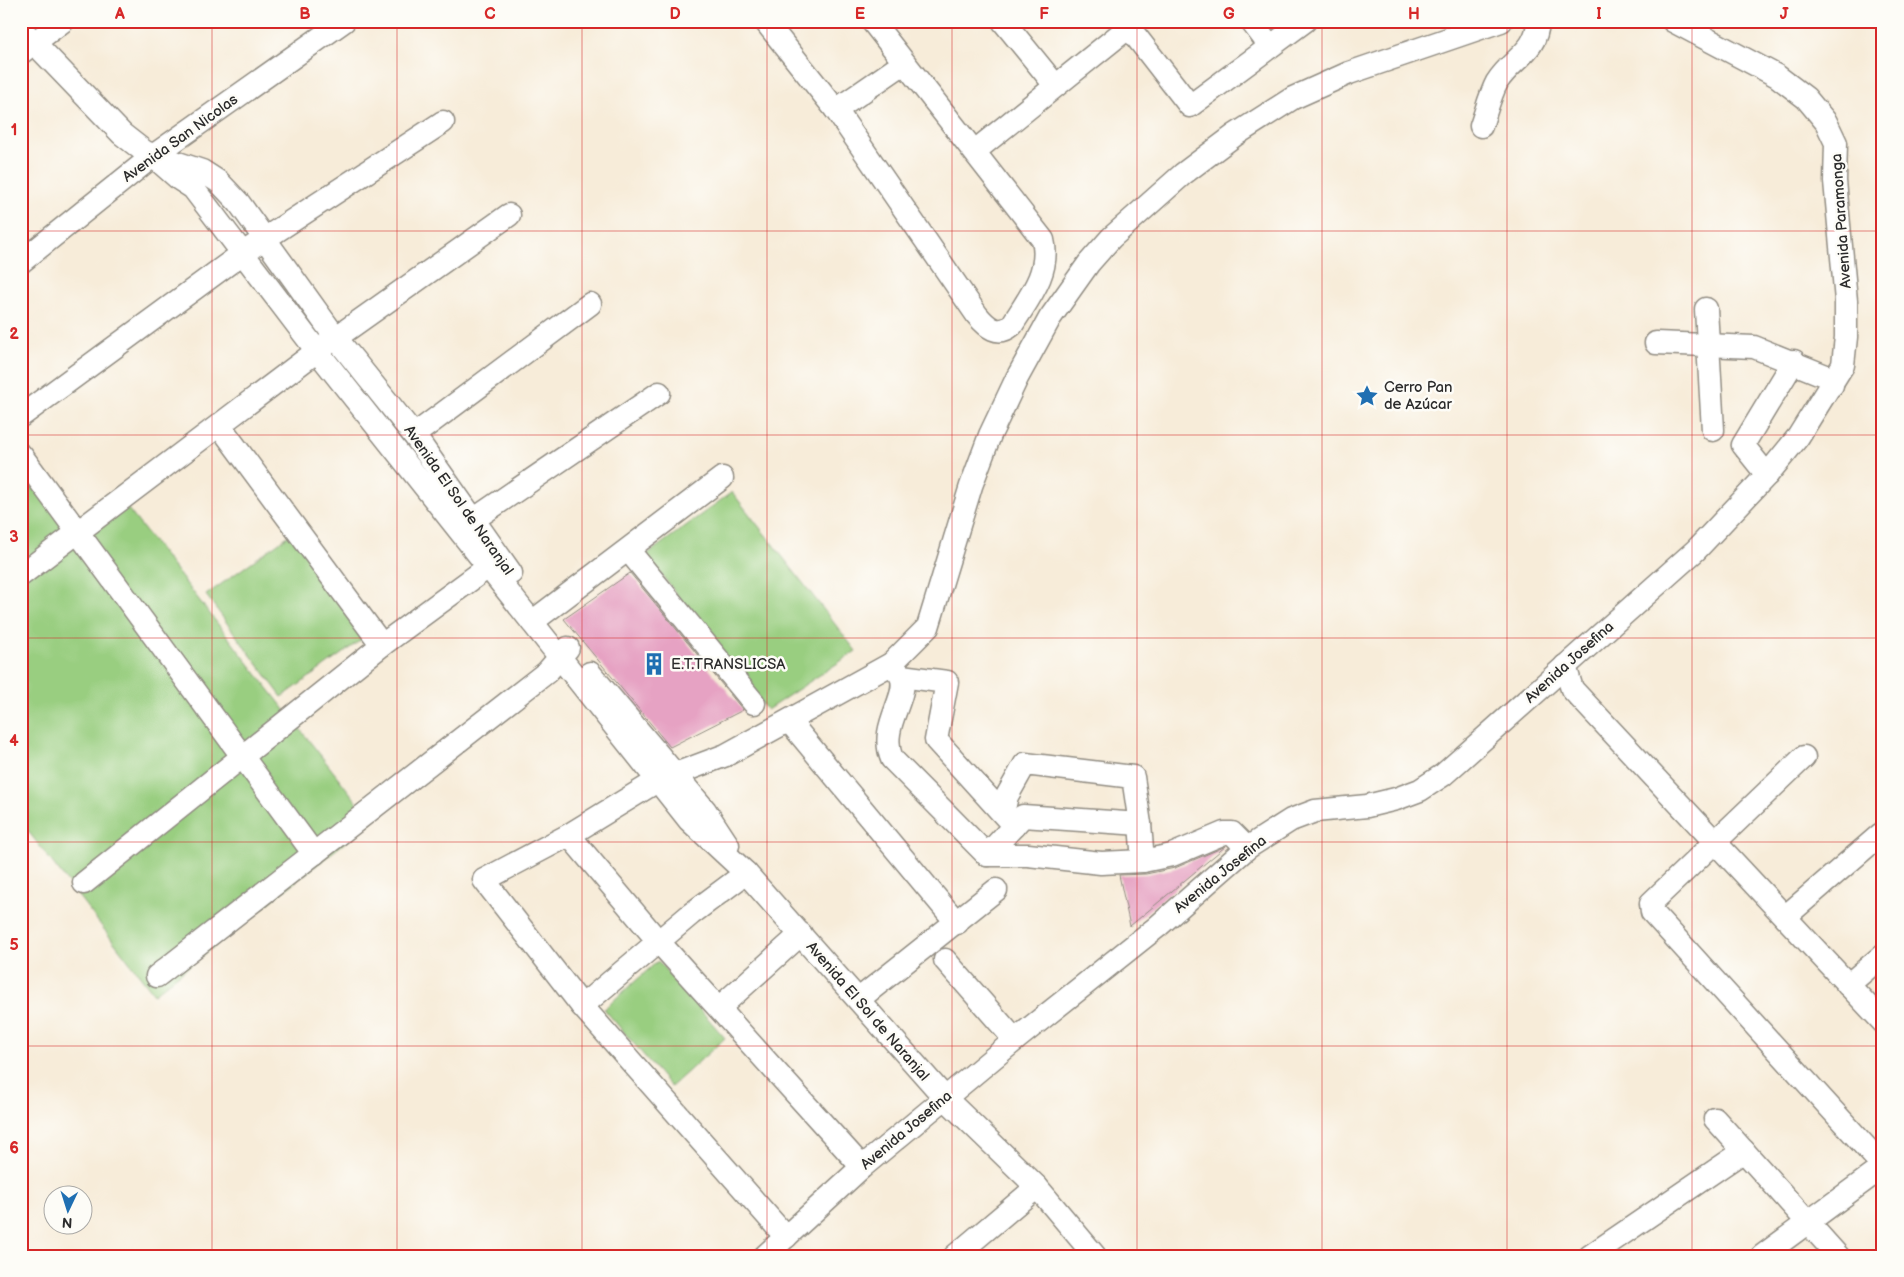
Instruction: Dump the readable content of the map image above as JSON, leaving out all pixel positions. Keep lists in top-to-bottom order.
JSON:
{
  "streets": {
    "street": [
      "Avenida San Nicolas",
      "Avenida Paramonga",
      "Avenida El Sol de Naranjal",
      "Avenida Josefina"
    ]
  },
  "crossings": [
    ["Avenida San Nicolas", "Avenida El Sol de Naranjal"],
    ["Avenida Paramonga", "Avenida Josefina"],
    ["Avenida El Sol de Naranjal", "Avenida Josefina"]
  ],
  "places": {
    "place": ["Cerro Pan de Azúcar"],
    "building": ["E.T.TRANSLICSA"]
  },
  "north": "bottom",
  "grid": {
    "columns": [
      "A",
      "B",
      "C",
      "D",
      "E",
      "F",
      "G",
      "H",
      "I",
      "J"
    ],
    "rows": [
      "1",
      "2",
      "3",
      "4",
      "5",
      "6"
    ]
  }
}
